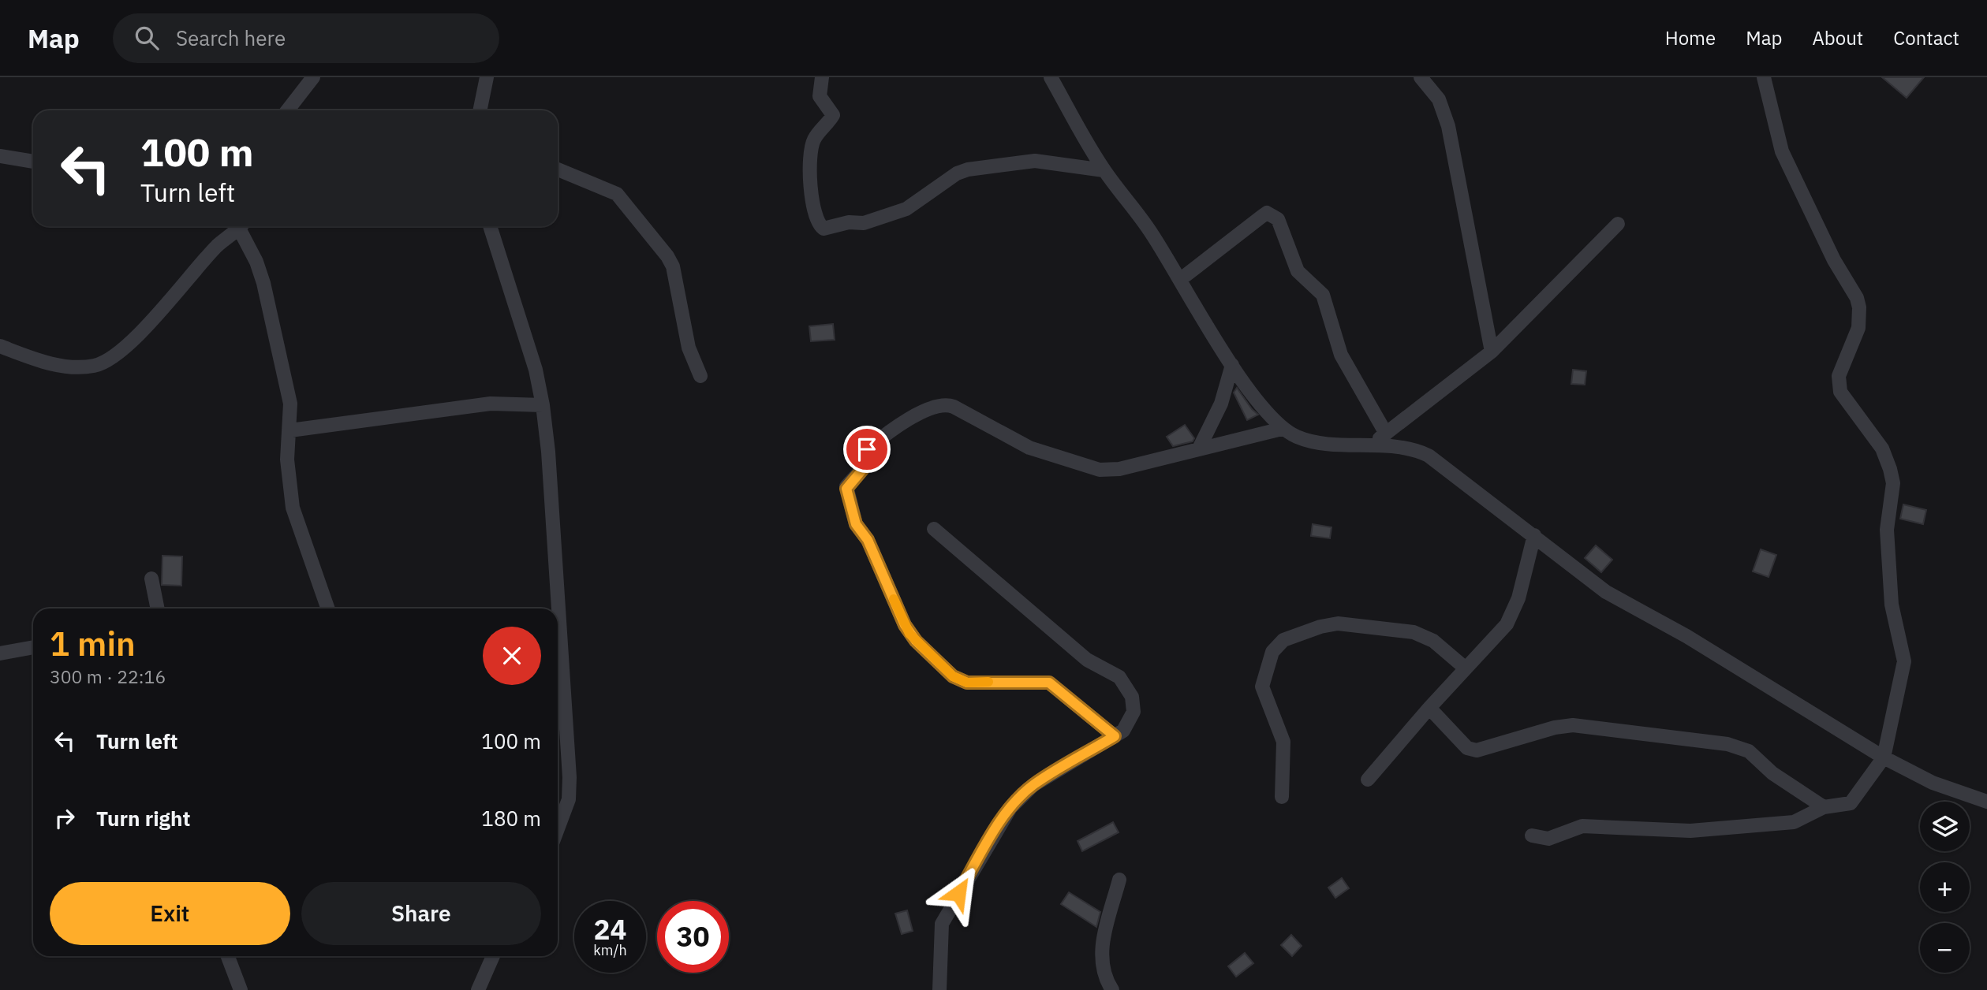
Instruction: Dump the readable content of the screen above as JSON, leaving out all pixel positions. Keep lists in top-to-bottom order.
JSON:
{
  "page": {
    "header": "Map",
    "search": "Search here",
    "nav": [
      "Home",
      "Map",
      "About",
      "Contact"
    ],
    "turn": ["100 m", "Turn left"],
    "heading": ["1 min", "300 m · 22:16"],
    "list": [
      {
        "name": "Turn left",
        "value": "100 m"
      },
      {
        "name": "Turn right",
        "value": "180 m"
      }
    ],
    "map_buttons": ["+", "−"],
    "buttons": ["Exit", "Share"],
    "speed": "24 km/h",
    "limit": "30"
  }
}
